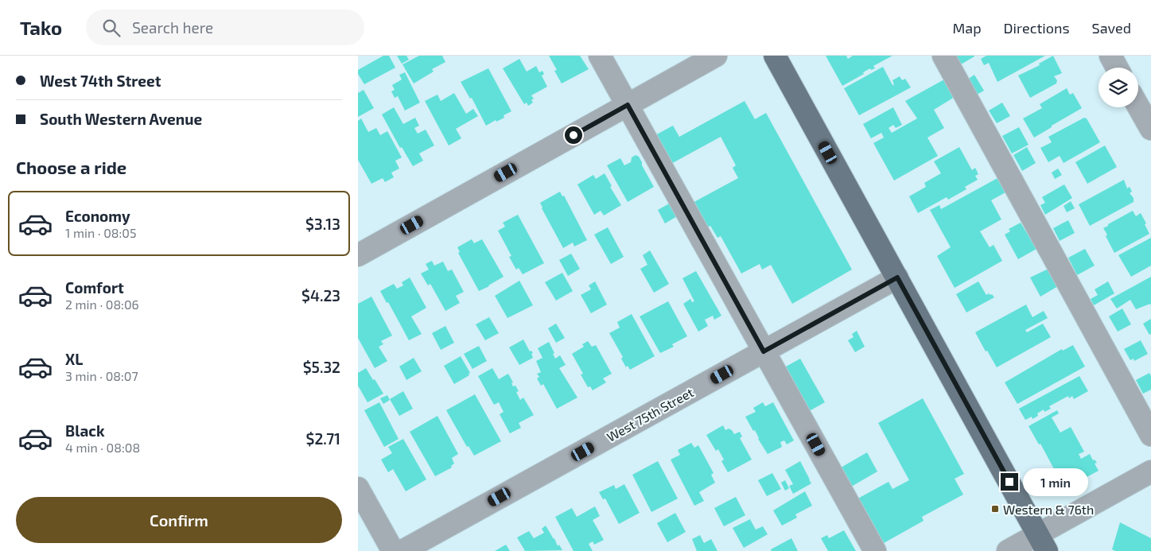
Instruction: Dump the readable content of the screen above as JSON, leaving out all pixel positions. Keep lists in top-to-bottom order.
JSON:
{
  "streets": {
    "street": ["West 75th Street"]
  },
  "places": {
    "transit": ["Western & 76th"]
  },
  "page": {
    "header": "Tako",
    "search": "Search here",
    "nav": ["Map", "Directions", "Saved"],
    "banner": ["West 74th Street", "South Western Avenue"],
    "heading": "Choose a ride",
    "list": [
      {
        "name": "Economy",
        "note": "1 min · 08:05",
        "value": "$3.13"
      },
      {
        "name": "Comfort",
        "note": "2 min · 08:06",
        "value": "$4.23"
      },
      {
        "name": "XL",
        "note": "3 min · 08:07",
        "value": "$5.32"
      },
      {
        "name": "Black",
        "note": "4 min · 08:08",
        "value": "$2.71"
      }
    ],
    "bubble": "1 min",
    "buttons": "Confirm"
  }
}
